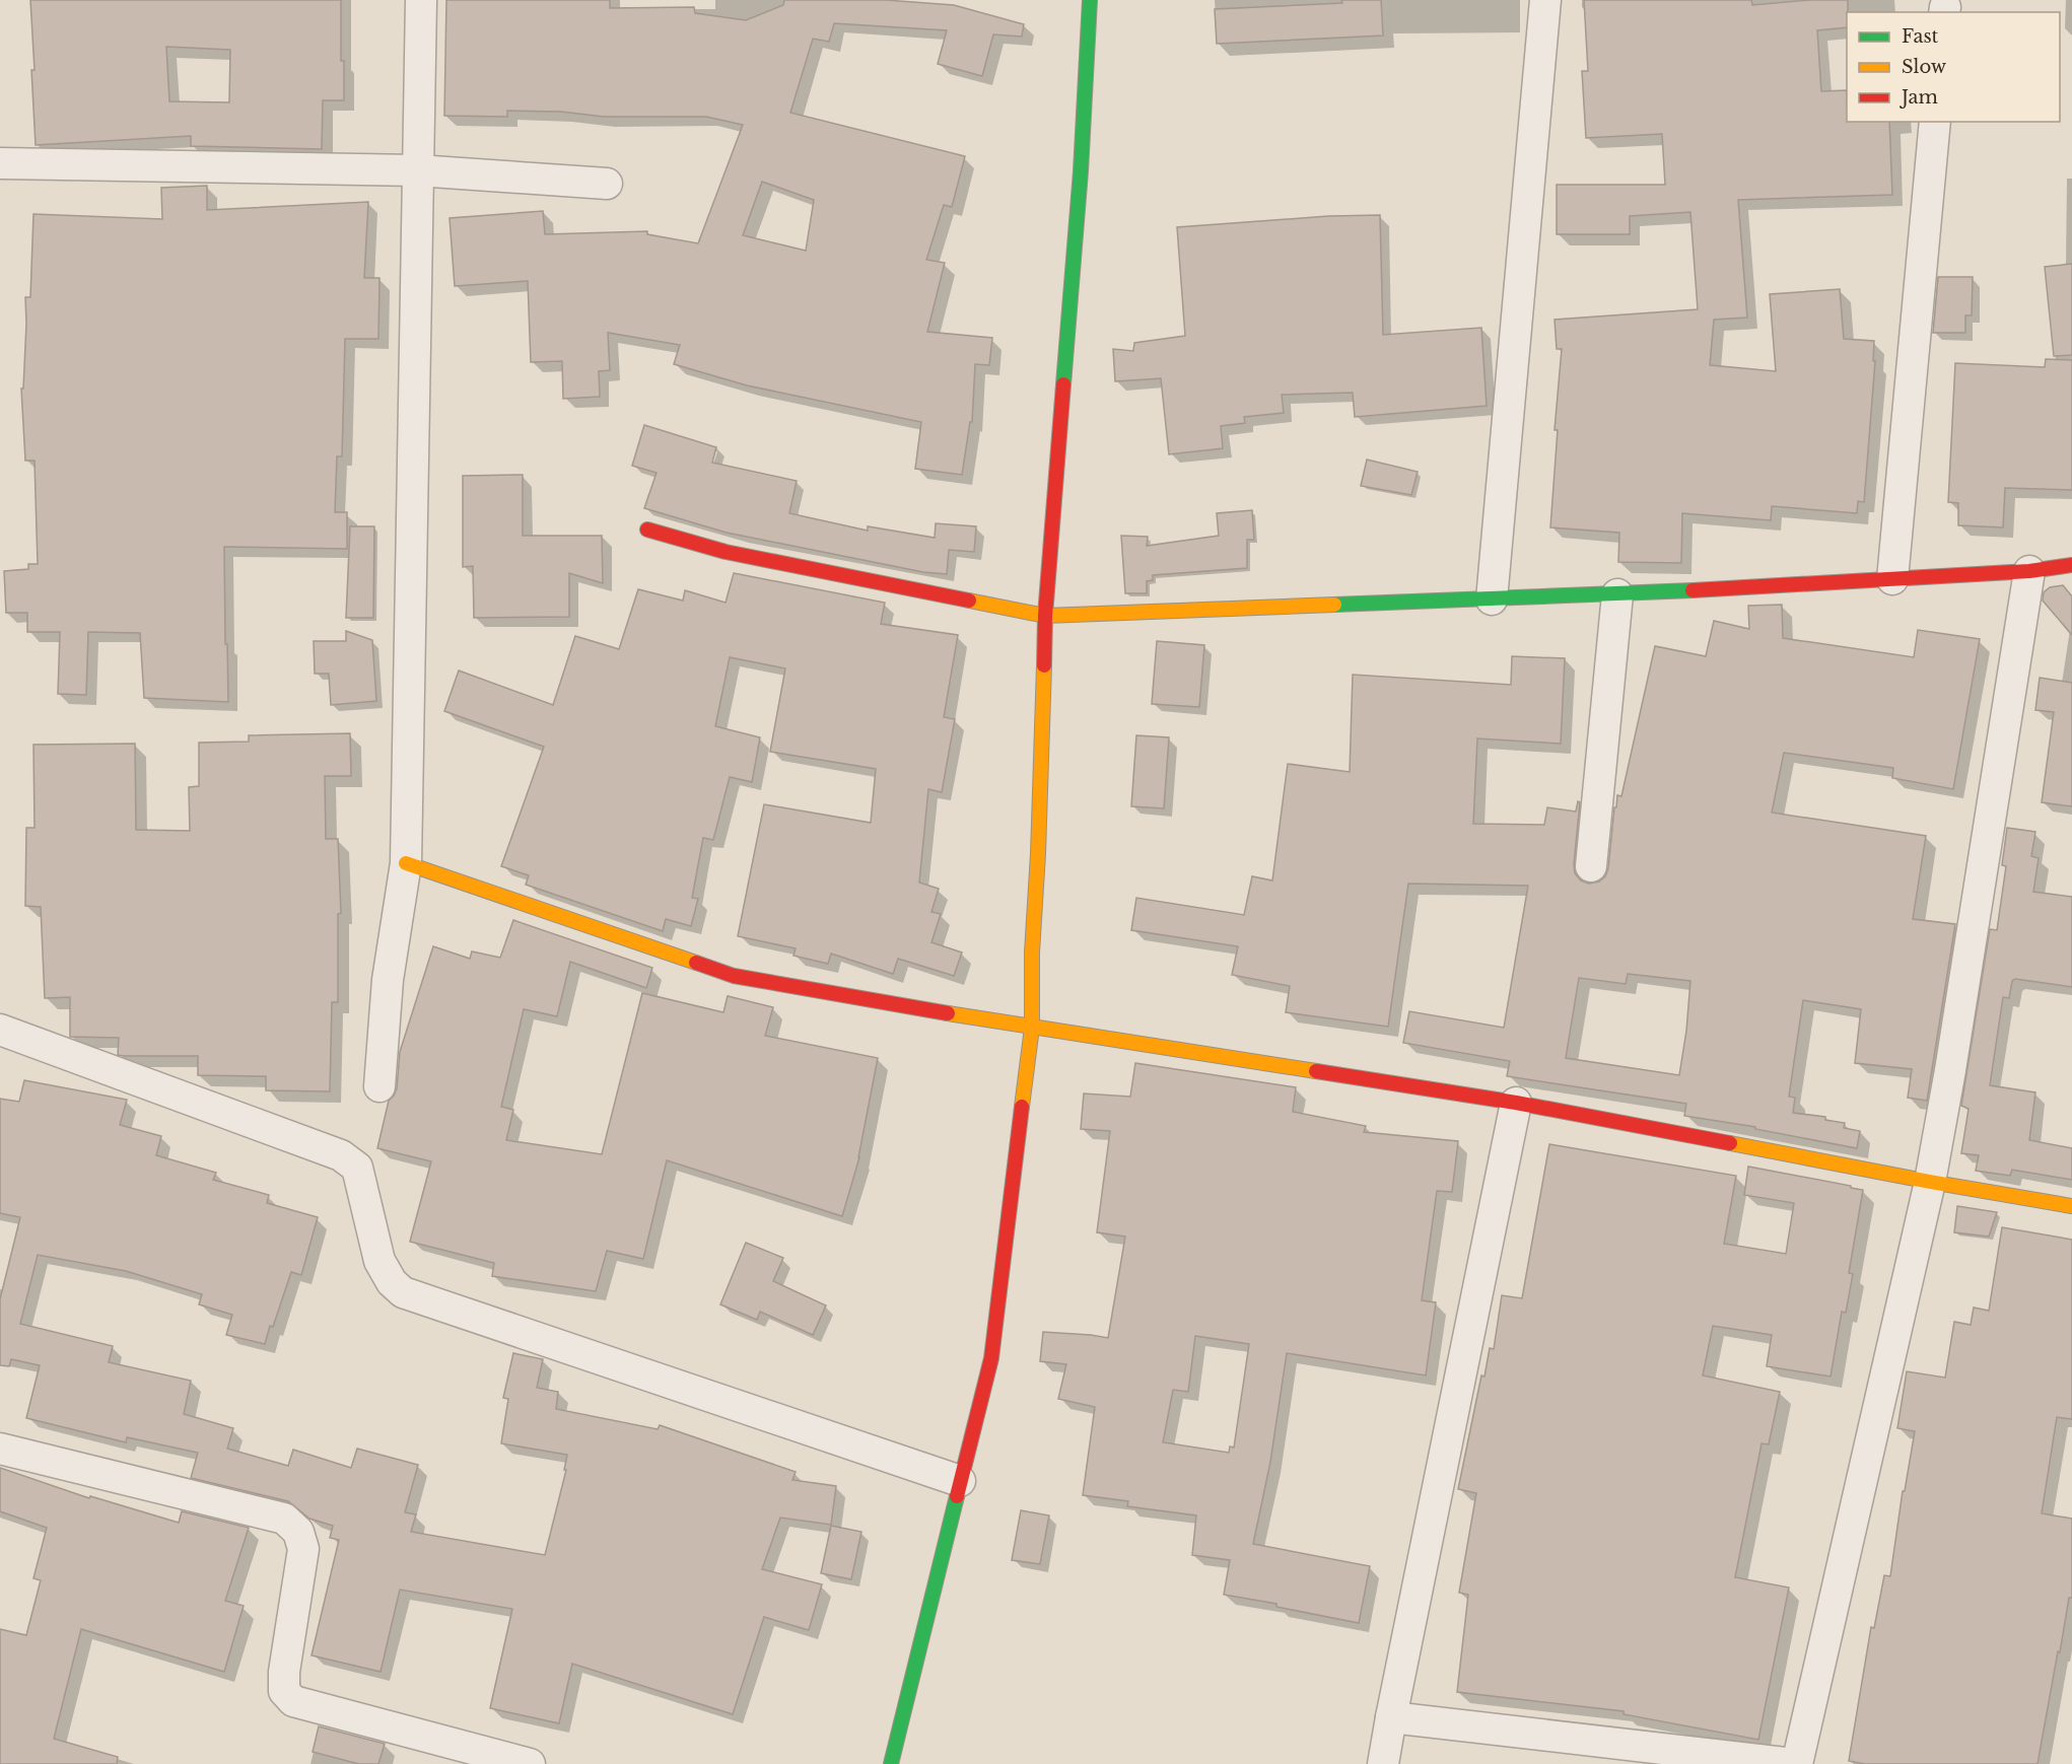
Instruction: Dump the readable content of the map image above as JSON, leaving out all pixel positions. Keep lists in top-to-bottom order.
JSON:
{
  "legend": ["Fast", "Slow", "Jam"]
}
